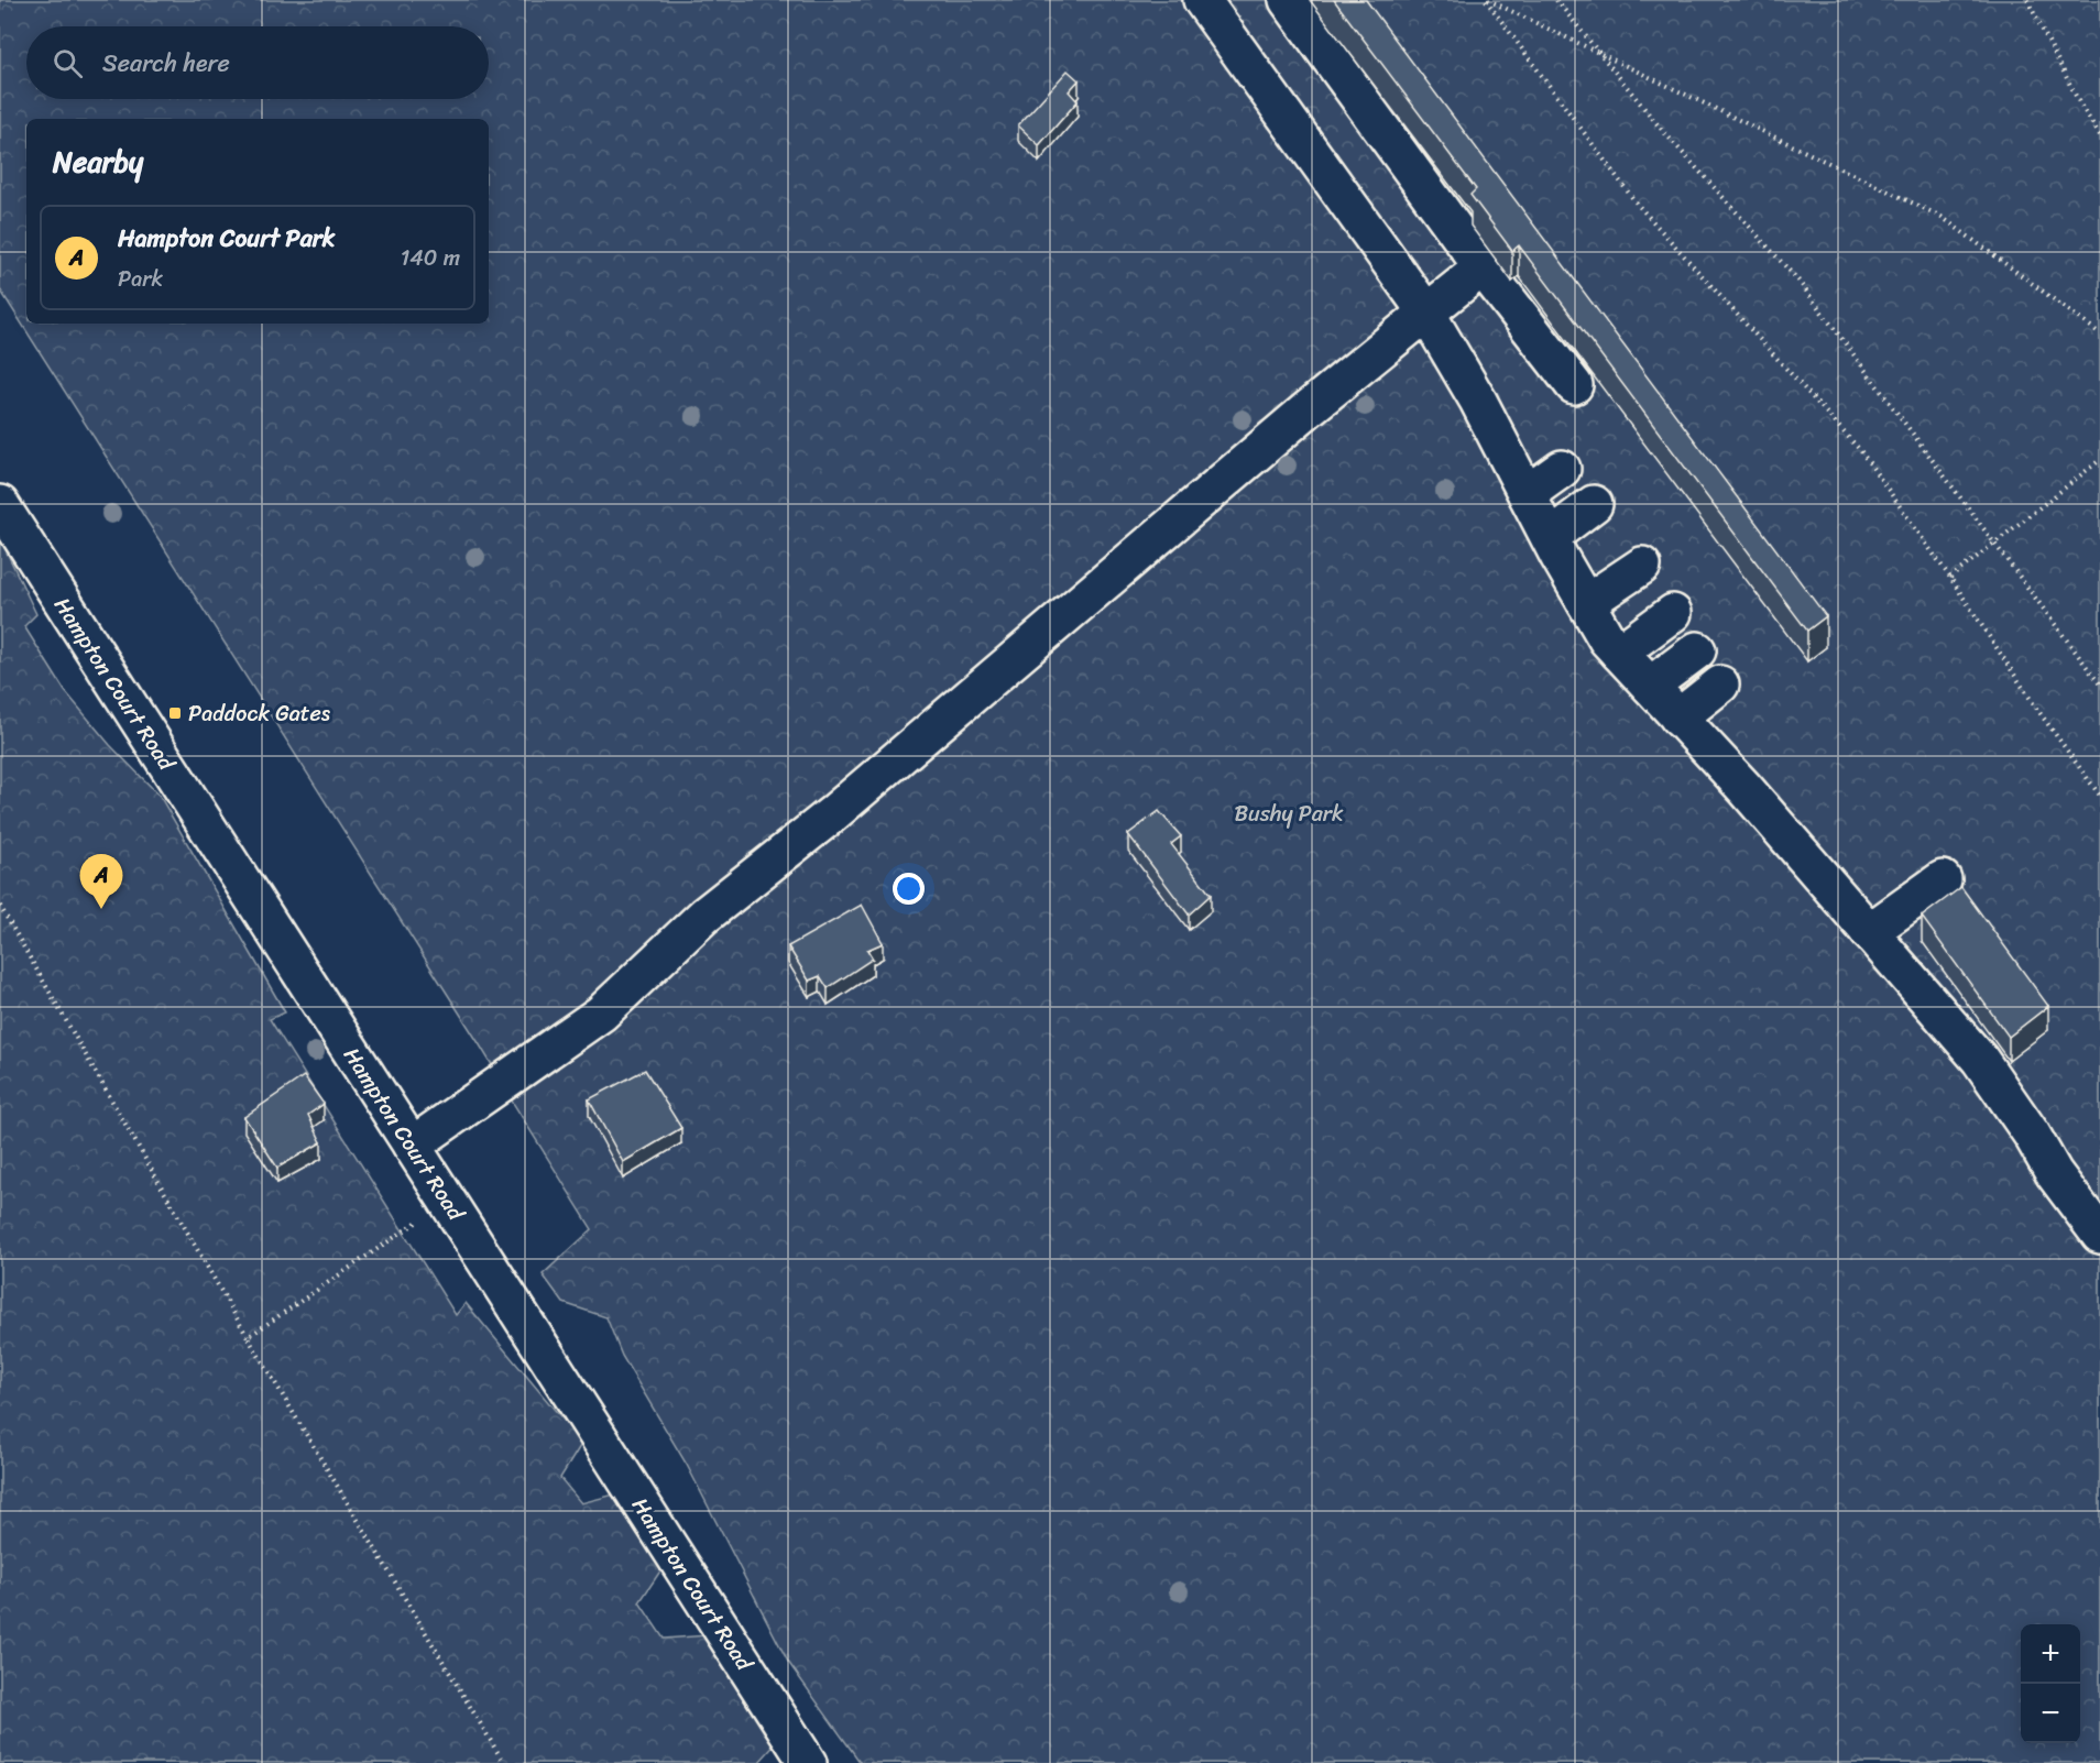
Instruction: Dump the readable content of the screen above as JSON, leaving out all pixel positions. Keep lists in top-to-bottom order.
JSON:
{
  "streets": {
    "main road": ["Hampton Court Road"]
  },
  "parks": ["Bushy Park"],
  "places": {
    "transit": ["Paddock Gates"]
  },
  "page": {
    "search": "Search here",
    "heading": "Nearby",
    "list": [
      {
        "mark": "A",
        "name": "Hampton Court Park",
        "note": "Park",
        "value": "140 m"
      }
    ],
    "pins": "A",
    "map_buttons": ["+", "−"]
  }
}
